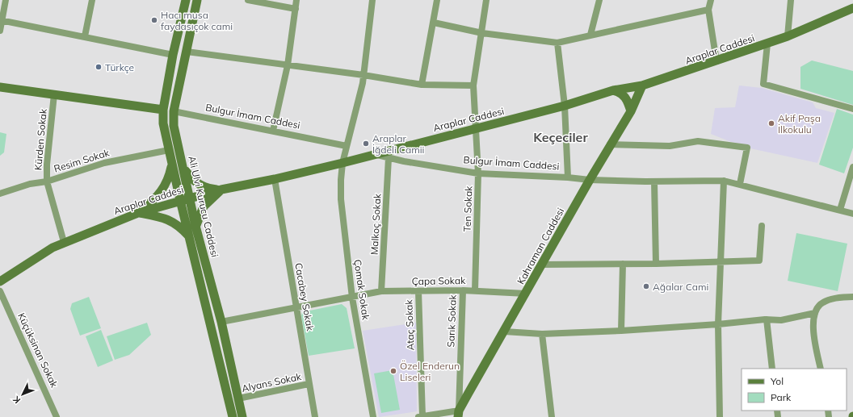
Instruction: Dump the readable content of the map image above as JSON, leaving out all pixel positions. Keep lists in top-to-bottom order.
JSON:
{
  "streets": {
    "street": [
      "Araplar Caddesi",
      "Bulgur İmam Caddesi",
      "Kürden Sokak",
      "Resim Sokak",
      "Ali Ulvi Kurucu Caddesi",
      "Ten Sokak",
      "Malkoç Sokak",
      "Kahraman Caddesi",
      "Çapa Sokak",
      "Çomak Sokak",
      "Cacabey Sokak",
      "Sarık Sokak",
      "Ataç Sokak",
      "Küçüksinan Sokak",
      "Alyans Sokak"
    ]
  },
  "crossings": [
    ["Araplar Caddesi", "Bulgur İmam Caddesi"],
    ["Araplar Caddesi", "Kürden Sokak"],
    ["Araplar Caddesi", "Ali Ulvi Kurucu Caddesi"],
    ["Araplar Caddesi", "Ten Sokak"],
    ["Araplar Caddesi", "Kahraman Caddesi"],
    ["Araplar Caddesi", "Çomak Sokak"],
    ["Araplar Caddesi", "Cacabey Sokak"],
    ["Bulgur İmam Caddesi", "Ali Ulvi Kurucu Caddesi"],
    ["Bulgur İmam Caddesi", "Ten Sokak"],
    ["Bulgur İmam Caddesi", "Malkoç Sokak"],
    ["Bulgur İmam Caddesi", "Kahraman Caddesi"],
    ["Bulgur İmam Caddesi", "Çomak Sokak"],
    ["Kürden Sokak", "Resim Sokak"],
    ["Ali Ulvi Kurucu Caddesi", "Çapa Sokak"],
    ["Ali Ulvi Kurucu Caddesi", "Alyans Sokak"],
    ["Ten Sokak", "Çapa Sokak"],
    ["Malkoç Sokak", "Çapa Sokak"],
    ["Kahraman Caddesi", "Çapa Sokak"],
    ["Kahraman Caddesi", "Sarık Sokak"],
    ["Çapa Sokak", "Çomak Sokak"],
    ["Çapa Sokak", "Cacabey Sokak"],
    ["Çapa Sokak", "Sarık Sokak"],
    ["Çapa Sokak", "Ataç Sokak"],
    ["Cacabey Sokak", "Alyans Sokak"]
  ],
  "districts": ["Keçeciler"],
  "places": [
    "Hacı musa faydasıçok cami",
    "Türkçe",
    "Akif Paşa İlkokulu",
    "Araplar İğdeli Camii",
    "Ağalar Cami",
    "Özel Enderun Liseleri"
  ],
  "legend": ["Yol", "Park"],
  "north": "bottom left"
}
